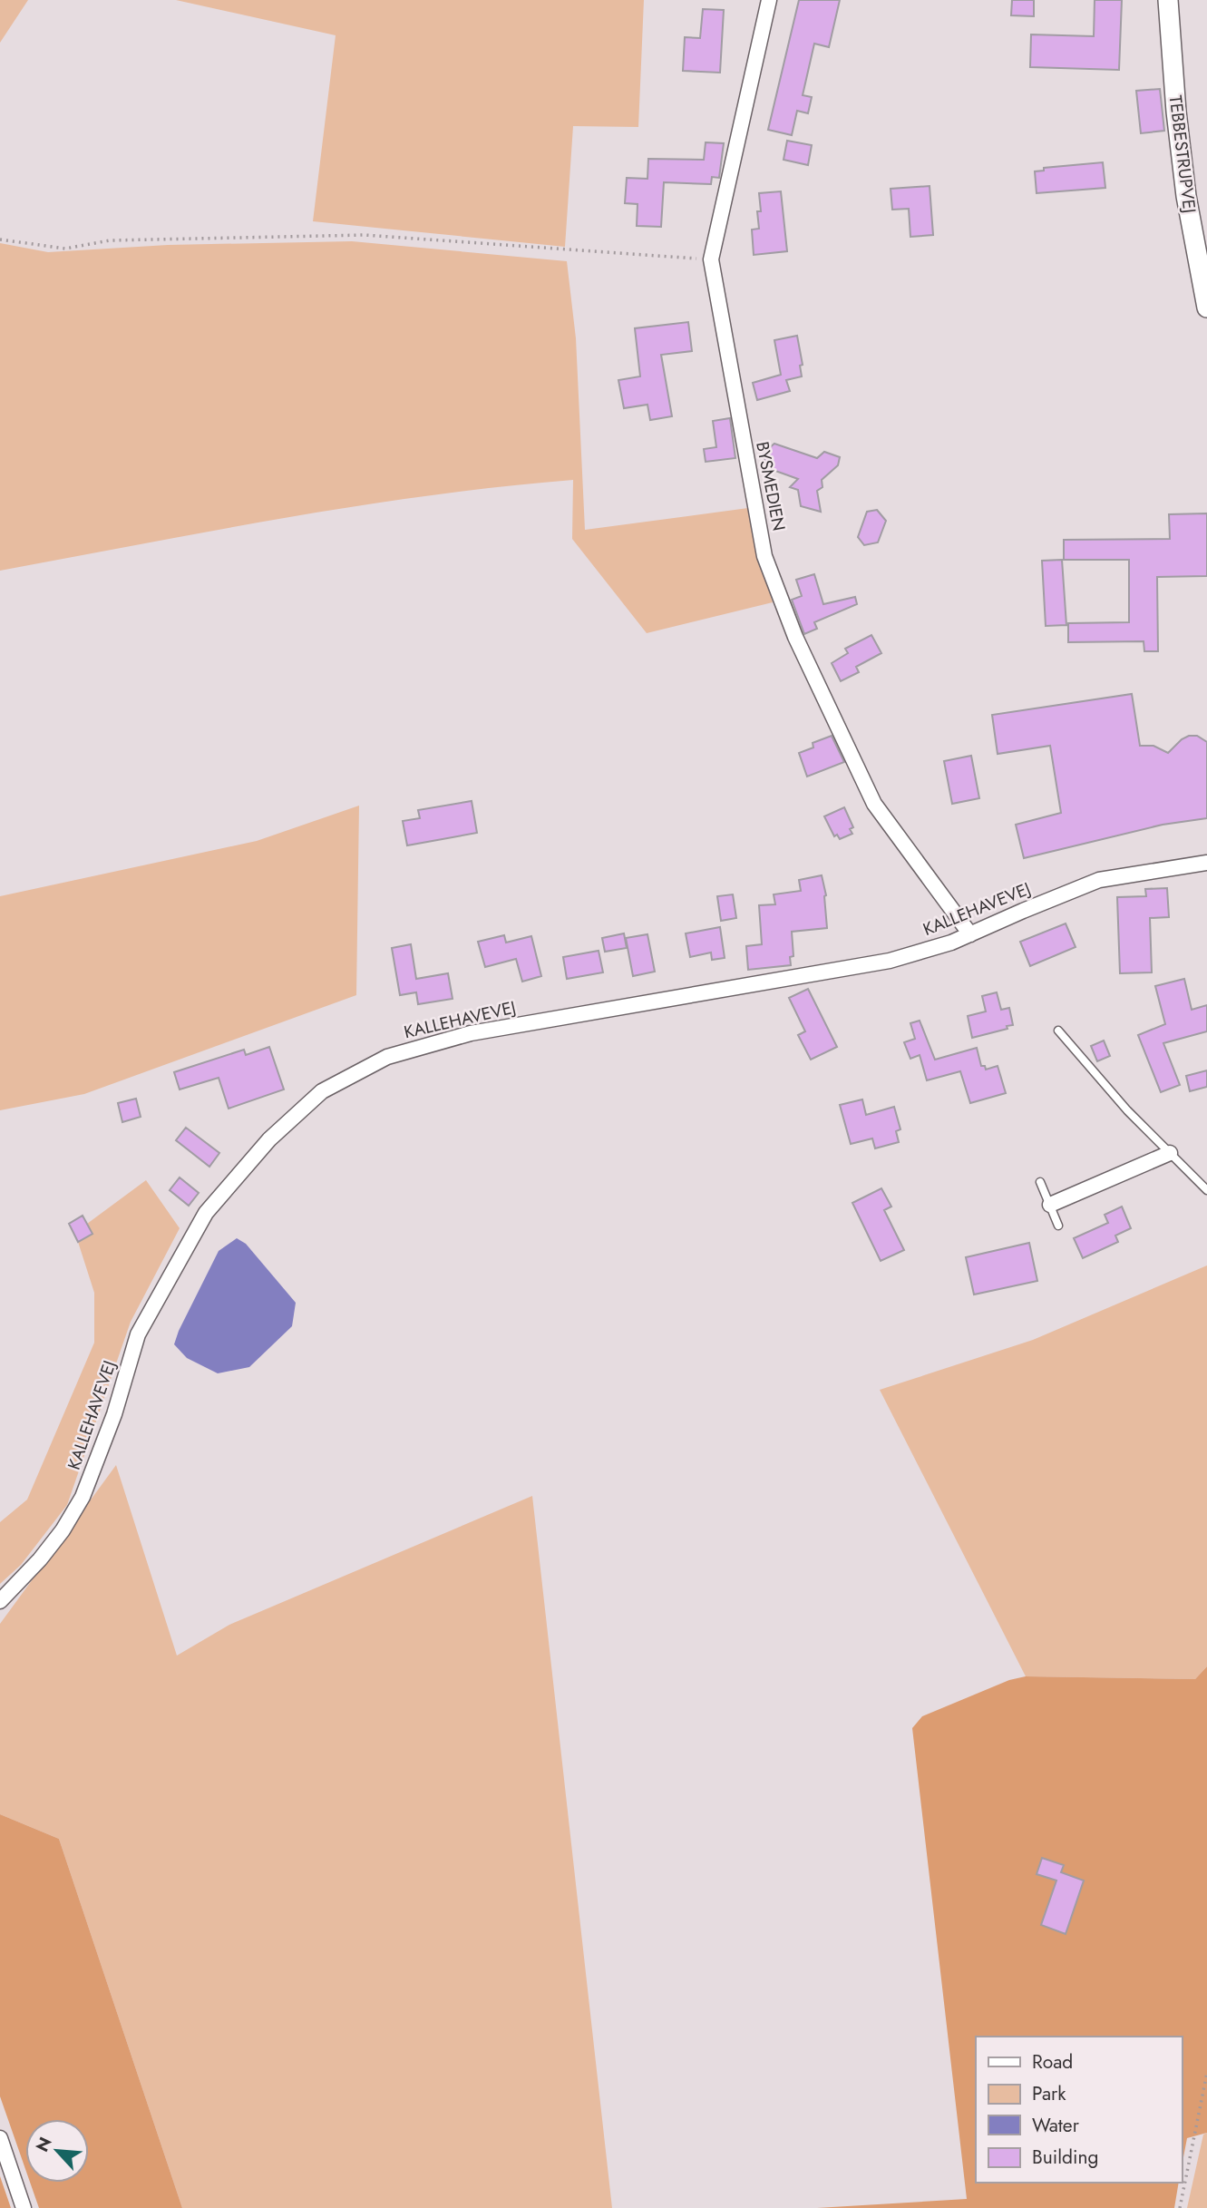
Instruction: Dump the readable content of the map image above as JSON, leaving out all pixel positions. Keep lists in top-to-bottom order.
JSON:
{
  "streets": {
    "street": ["TEBBESTRUPVEJ", "BYSMEDIEN", "KALLEHAVEVEJ"]
  },
  "crossings": [
    ["BYSMEDIEN", "KALLEHAVEVEJ"]
  ],
  "legend": [
    "Road",
    "Park",
    "Water",
    "Building"
  ],
  "north": "top left"
}
